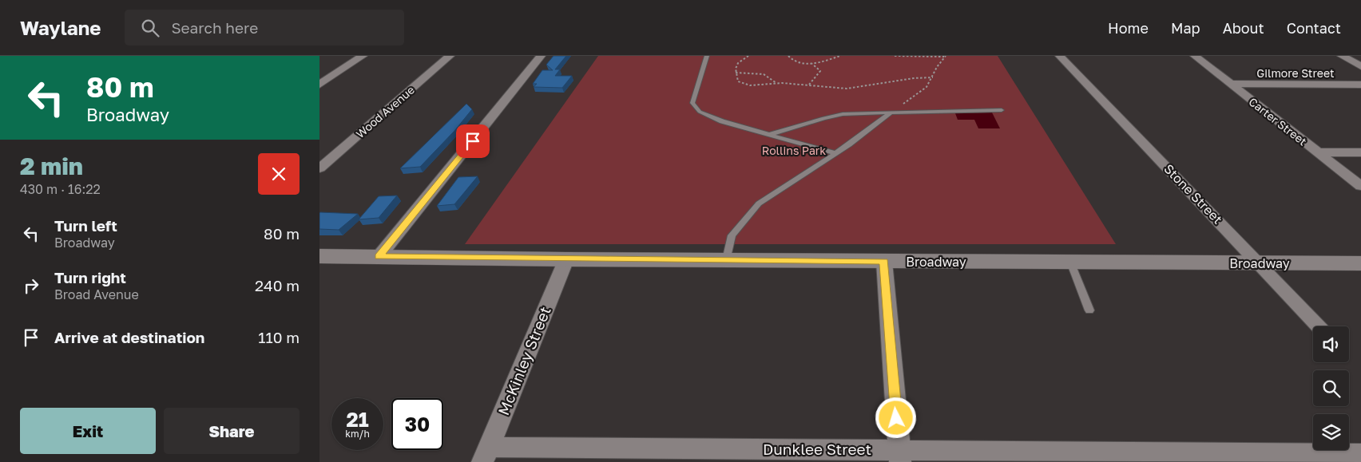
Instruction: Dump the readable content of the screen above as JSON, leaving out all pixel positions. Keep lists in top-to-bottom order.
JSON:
{
  "streets": {
    "street": [
      "Gilmore Street",
      "Wood Avenue",
      "Carter Street",
      "Stone Street",
      "Broadway",
      "McKinley Street",
      "Dunklee Street"
    ]
  },
  "crossings": [
    ["Gilmore Street", "Carter Street"],
    ["Stone Street", "Broadway"],
    ["Broadway", "McKinley Street"],
    ["McKinley Street", "Dunklee Street"]
  ],
  "parks": ["Rollins Park"],
  "page": {
    "header": "Waylane",
    "search": "Search here",
    "nav": [
      "Home",
      "Map",
      "About",
      "Contact"
    ],
    "turn": ["80 m", "Broadway"],
    "heading": ["2 min", "430 m · 16:22"],
    "list": [
      {
        "name": "Turn left",
        "note": "Broadway",
        "value": "80 m"
      },
      {
        "name": "Turn right",
        "note": "Broad Avenue",
        "value": "240 m"
      },
      {
        "name": "Arrive at destination",
        "value": "110 m"
      }
    ],
    "speed": "21 km/h",
    "limit": "30",
    "buttons": ["Exit", "Share"]
  }
}
